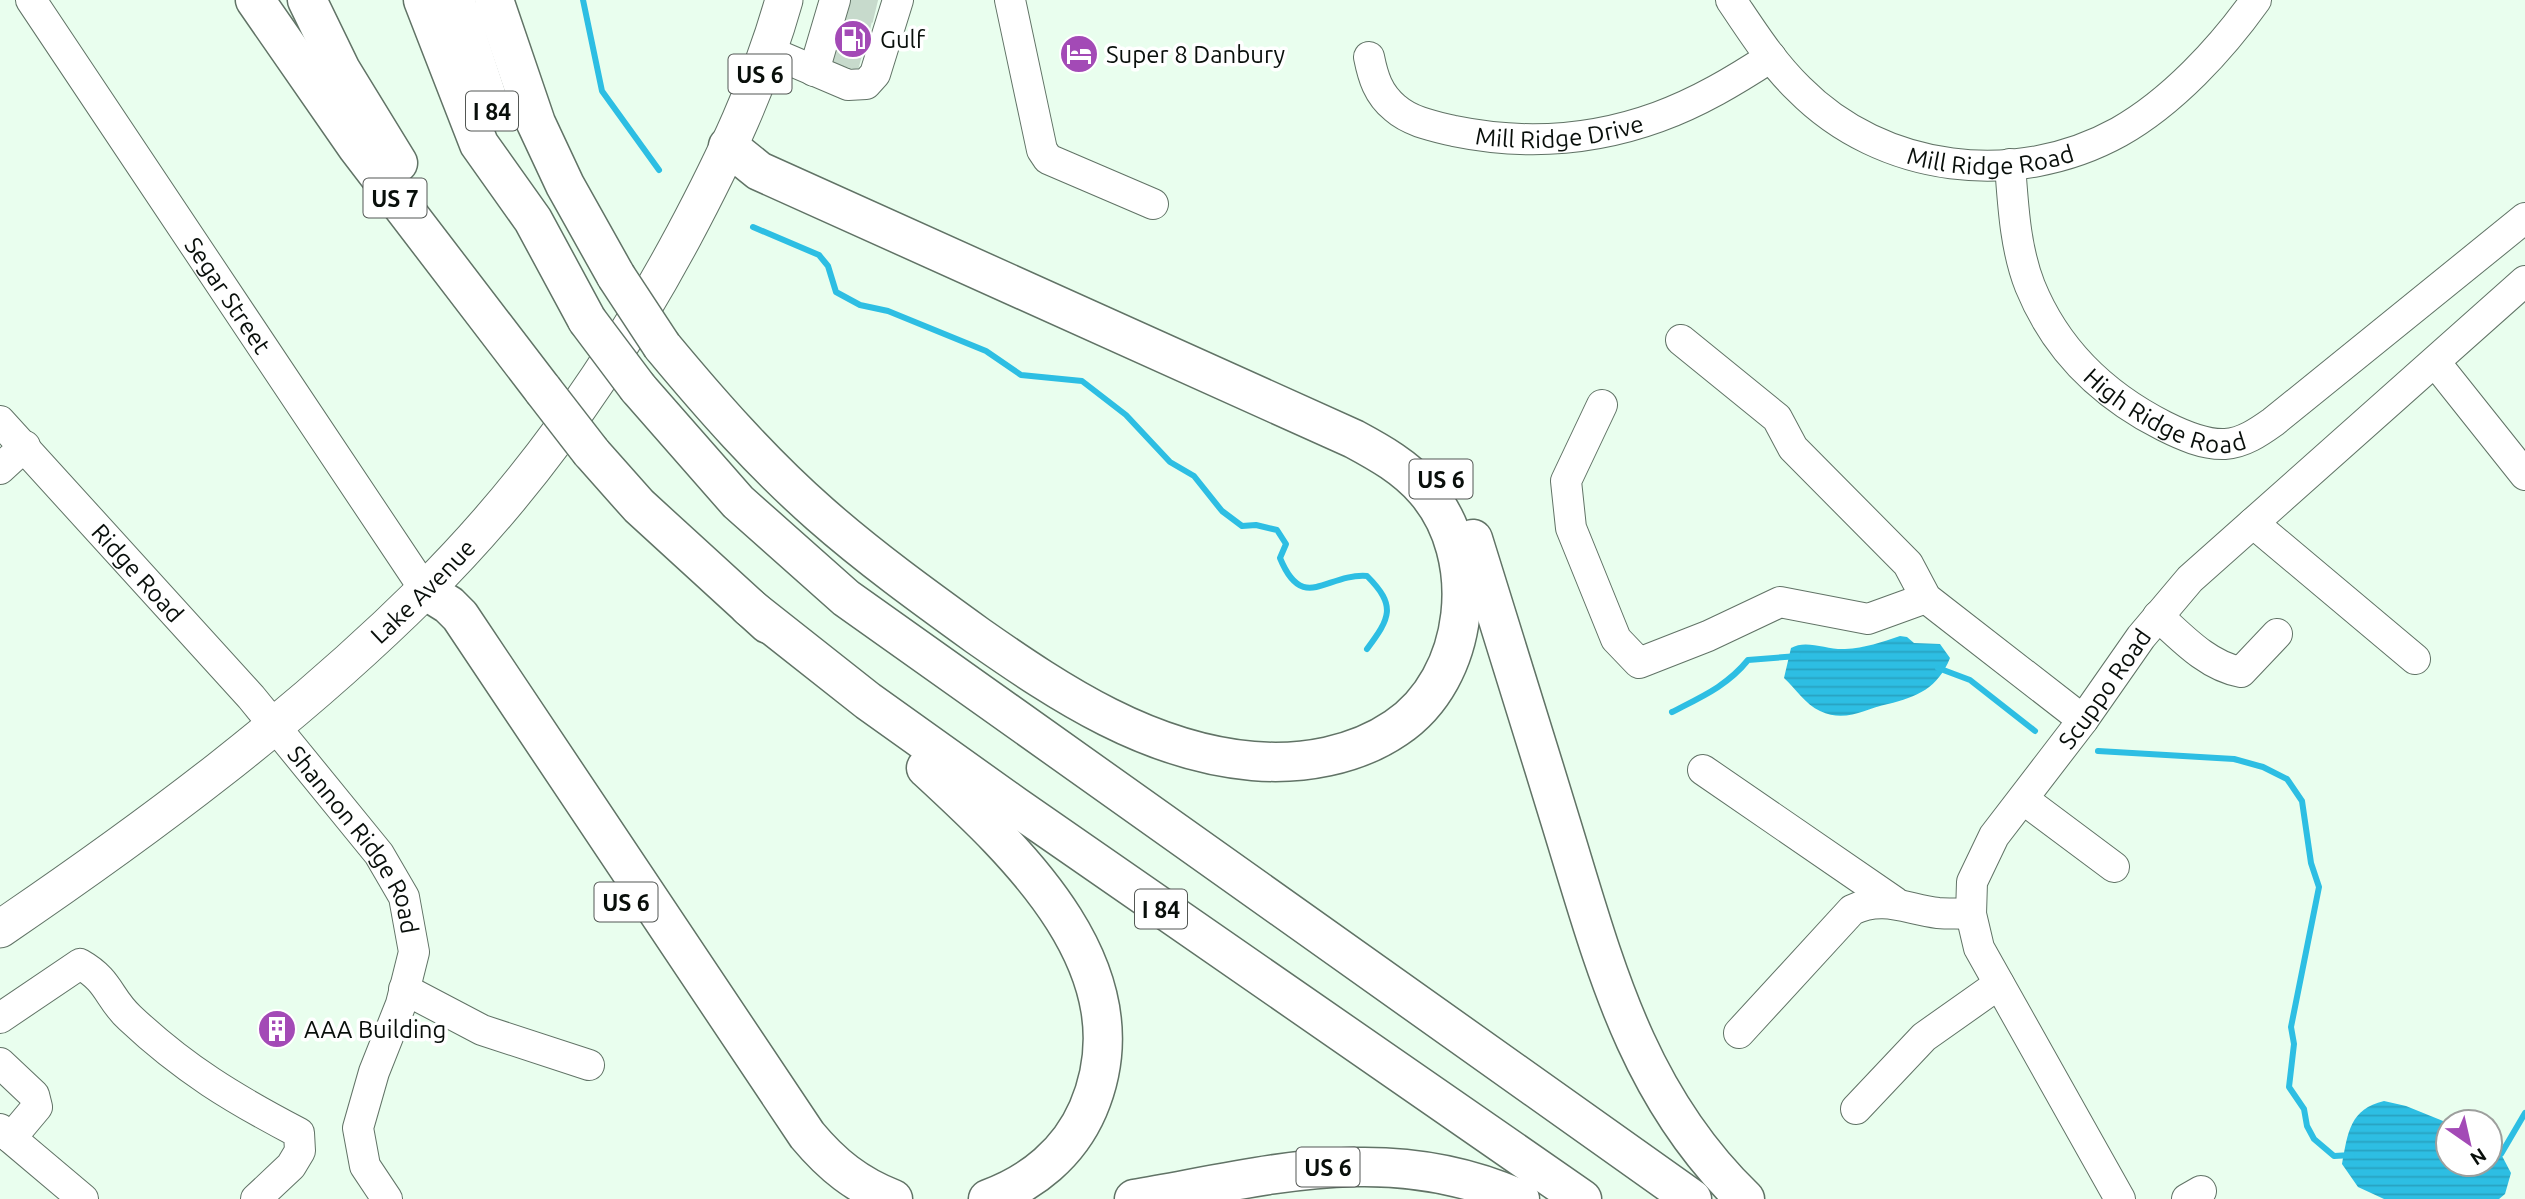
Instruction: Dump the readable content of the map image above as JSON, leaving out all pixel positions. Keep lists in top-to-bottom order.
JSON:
{
  "streets": {
    "highway": ["US 6", "I 84", "US 7"],
    "main road": ["Lake Avenue"],
    "street": [
      "Mill Ridge Drive",
      "Mill Ridge Road",
      "Segar Street",
      "High Ridge Road",
      "Ridge Road",
      "Scuppo Road",
      "Shannon Ridge Road"
    ]
  },
  "crossings": [
    ["US 6", "Segar Street"],
    ["US 6", "Lake Avenue"],
    ["I 84", "US 7"],
    ["Mill Ridge Drive", "Mill Ridge Road"],
    ["Mill Ridge Road", "High Ridge Road"],
    ["Segar Street", "Lake Avenue"],
    ["Ridge Road", "Lake Avenue"],
    ["Ridge Road", "Shannon Ridge Road"],
    ["Lake Avenue", "Shannon Ridge Road"]
  ],
  "places": {
    "fuel station": ["Gulf"],
    "hotel": ["Super 8 Danbury"],
    "building": ["AAA Building"]
  },
  "north": "bottom right"
}
